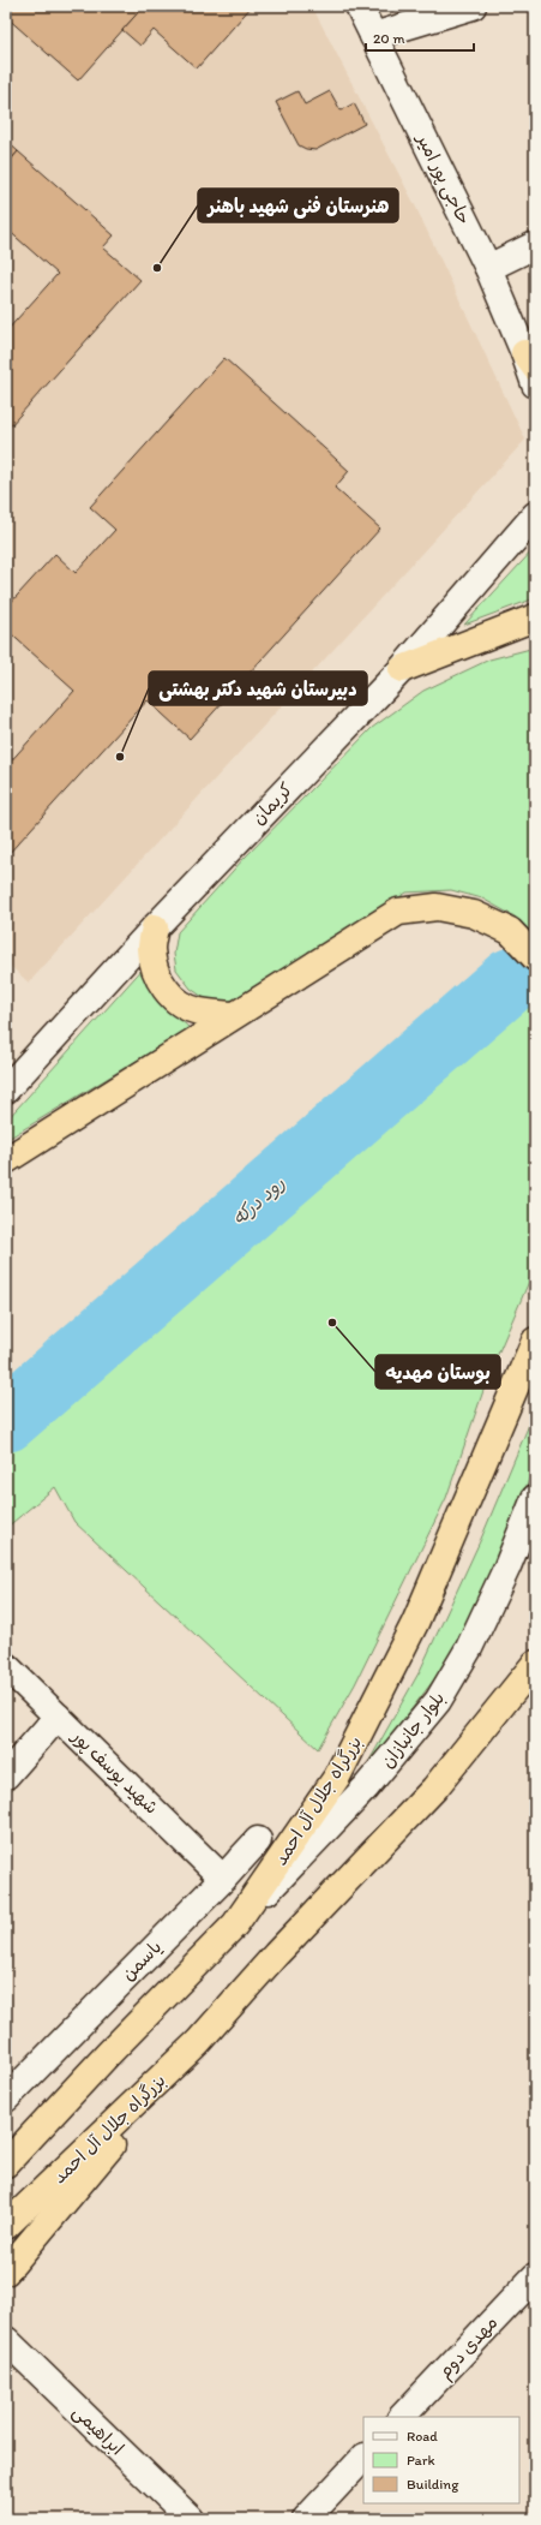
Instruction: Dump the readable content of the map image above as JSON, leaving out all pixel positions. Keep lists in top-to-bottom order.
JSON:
{
  "streets": {
    "highway": ["بزرگراه جلال آل احمد"],
    "street": [
      "حاجی پور امیر",
      "کریمان",
      "بلوار جانبازان",
      "شهید یوسف پور",
      "یاسمن",
      "مهدی دوم",
      "ابراهیمی"
    ]
  },
  "crossings": [
    ["بلوار جانبازان", "بزرگراه جلال آل احمد"],
    ["شهید یوسف پور", "یاسمن"]
  ],
  "water": ["رود درکه"],
  "places": ["هنرستان فنی شهید باهنر", "دبیرستان شهید دکتر بهشتی", "بوستان مهدیه"],
  "legend": ["Road", "Park", "Building"],
  "scale_bar": "20 m"
}
